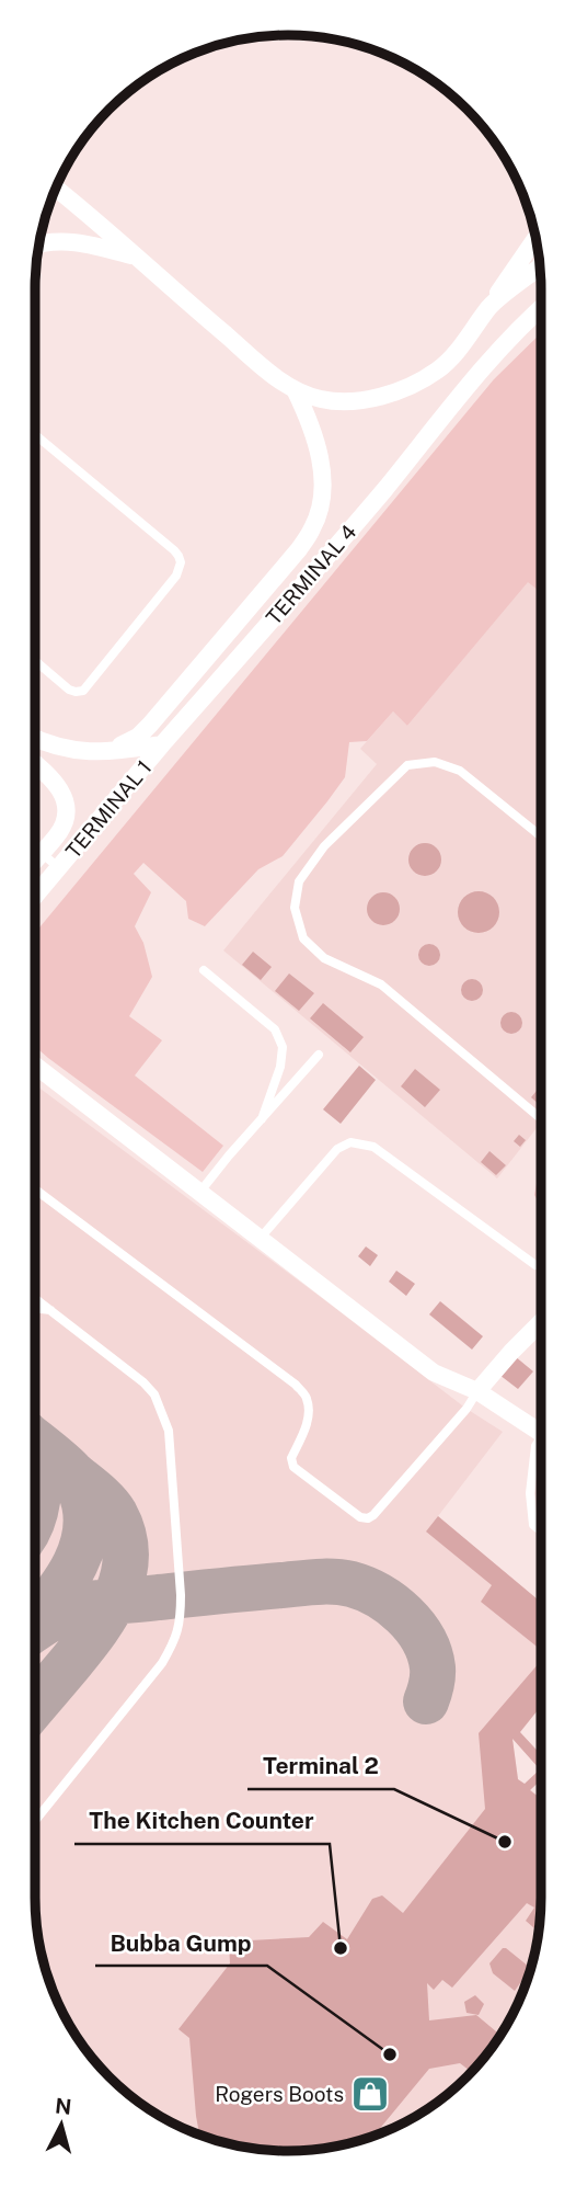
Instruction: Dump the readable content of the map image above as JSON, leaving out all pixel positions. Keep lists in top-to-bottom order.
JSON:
{
  "streets": {
    "street": ["TERMINAL 4", "TERMINAL 1"]
  },
  "crossings": [
    ["TERMINAL 4", "TERMINAL 1"]
  ],
  "places": {
    "other": ["Terminal 2", "The Kitchen Counter", "Bubba Gump"],
    "shop": ["Rogers Boots"]
  },
  "north": "top"
}
